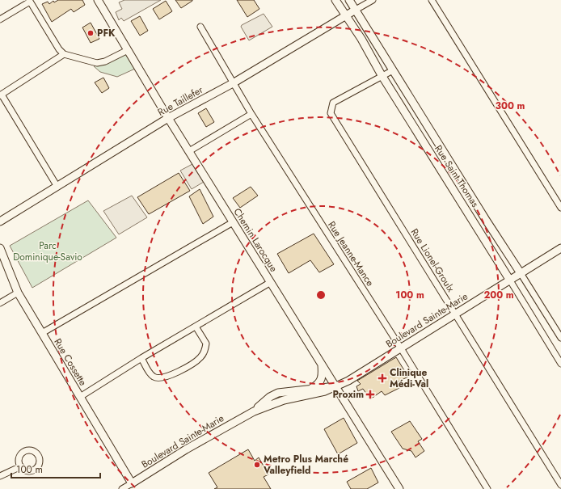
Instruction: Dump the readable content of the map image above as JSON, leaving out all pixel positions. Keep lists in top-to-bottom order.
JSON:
{
  "streets": {
    "street": [
      "Rue Taillefer",
      "Rue Saint-Thomas",
      "Chemin Larocque",
      "Rue Jeanne-Mance",
      "Rue Lionel-Groulx",
      "Boulevard Sainte-Marie",
      "Rue Cossette"
    ]
  },
  "crossings": [
    ["Rue Taillefer", "Rue Saint-Thomas"],
    ["Rue Taillefer", "Chemin Larocque"],
    ["Rue Taillefer", "Rue Jeanne-Mance"],
    ["Rue Saint-Thomas", "Rue Lionel-Groulx"],
    ["Rue Saint-Thomas", "Boulevard Sainte-Marie"],
    ["Chemin Larocque", "Boulevard Sainte-Marie"],
    ["Rue Jeanne-Mance", "Boulevard Sainte-Marie"],
    ["Rue Lionel-Groulx", "Boulevard Sainte-Marie"],
    ["Boulevard Sainte-Marie", "Rue Cossette"]
  ],
  "parks": ["Parc Dominique-Savio"],
  "places": {
    "other": ["PFK", "Metro Plus Marché Valleyfield"],
    "health": ["Clinique Médi-Val", "Proxim"]
  },
  "scale_bar": "100 m",
  "rings": ["300 m", "100 m", "200 m"]
}
